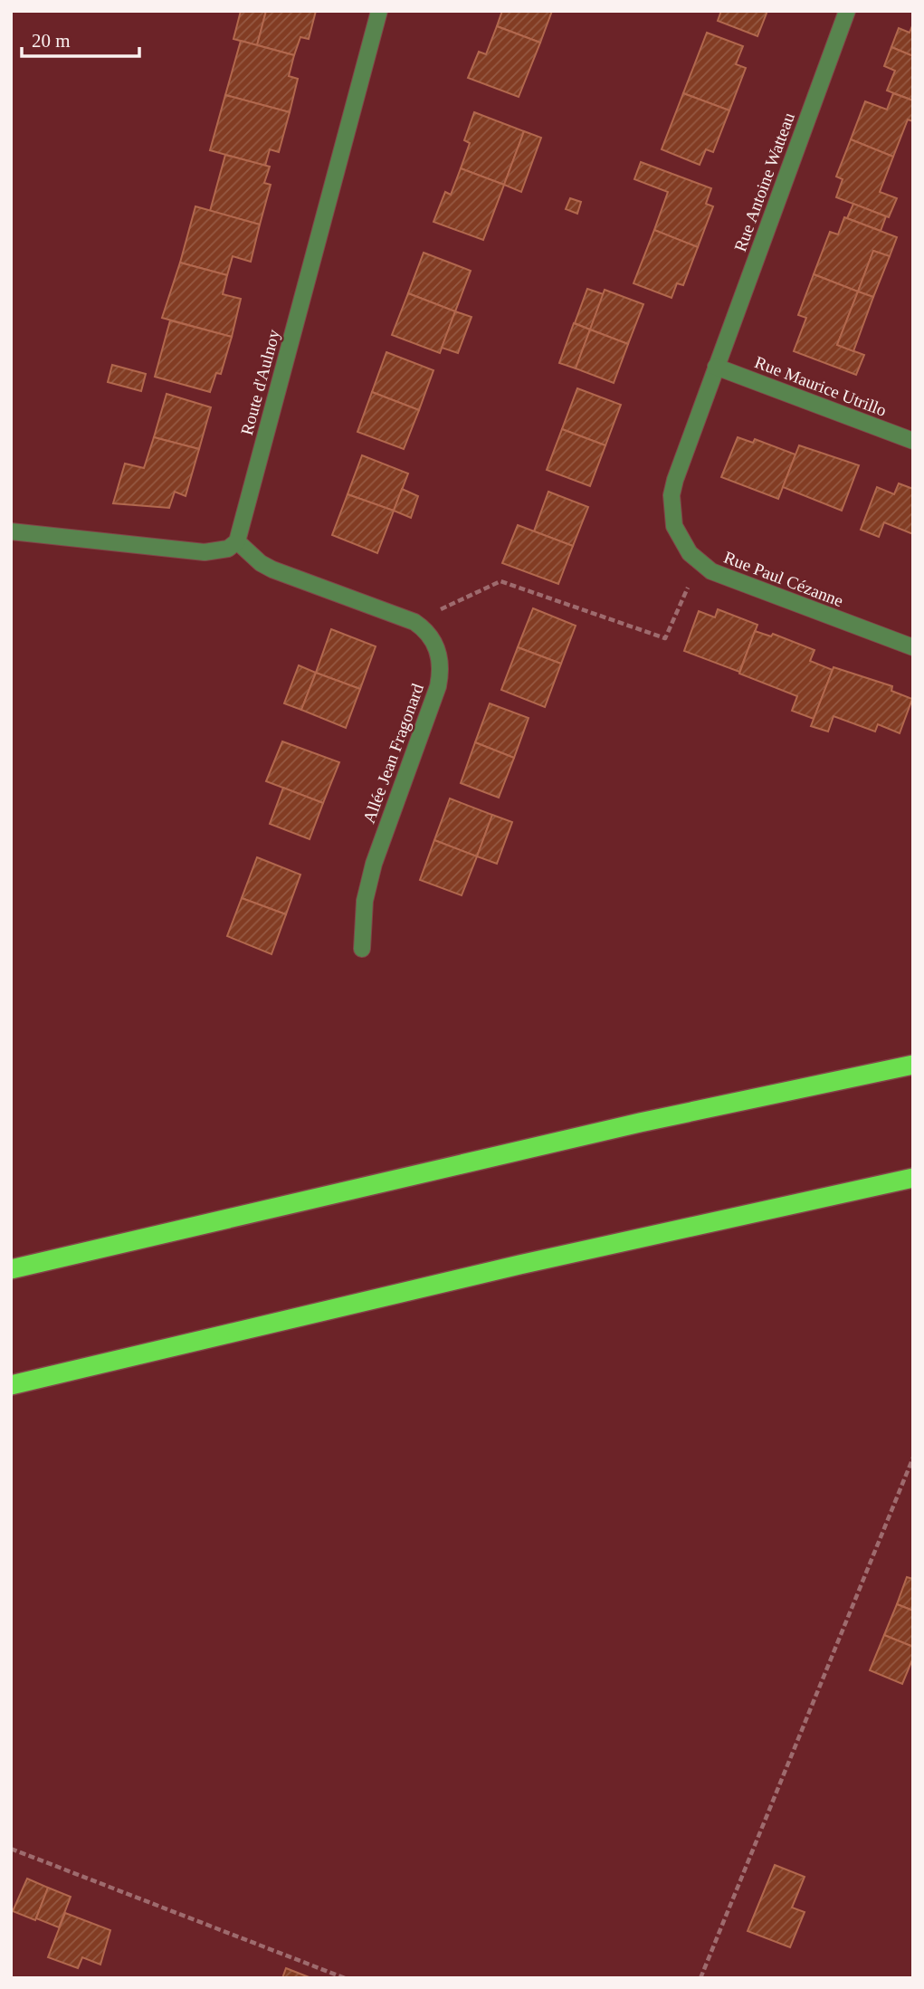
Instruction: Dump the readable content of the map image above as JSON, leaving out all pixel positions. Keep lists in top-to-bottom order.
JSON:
{
  "streets": {
    "street": [
      "Rue Antoine Watteau",
      "Route d'Aulnoy",
      "Rue Maurice Utrillo",
      "Rue Paul Cézanne",
      "Allée Jean Fragonard"
    ]
  },
  "crossings": [
    ["Rue Antoine Watteau", "Rue Maurice Utrillo"],
    ["Rue Antoine Watteau", "Rue Paul Cézanne"],
    ["Route d'Aulnoy", "Allée Jean Fragonard"],
    ["Rue Maurice Utrillo", "Rue Paul Cézanne"]
  ],
  "scale_bar": "20 m"
}
